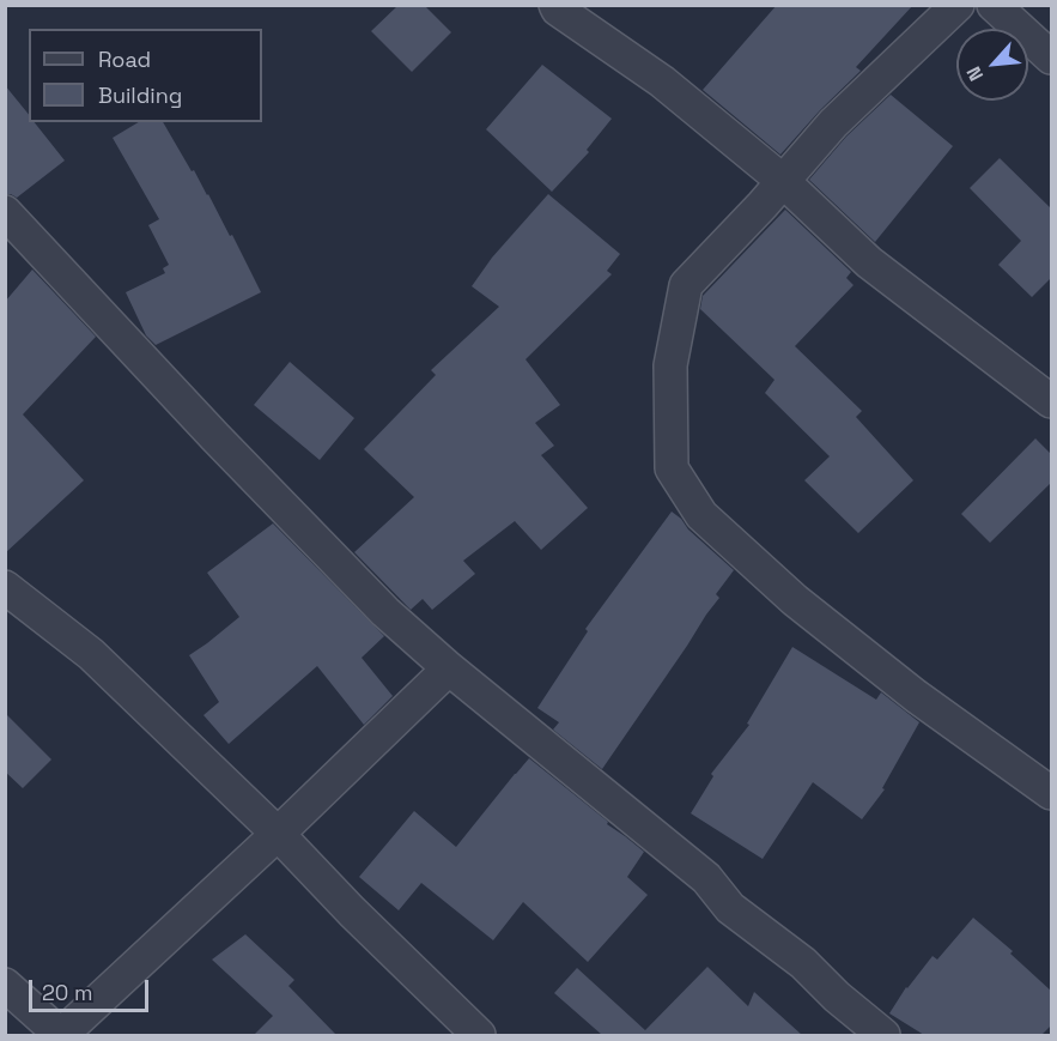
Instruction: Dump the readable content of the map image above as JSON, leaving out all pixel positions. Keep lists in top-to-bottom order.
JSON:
{
  "legend": ["Road", "Building"],
  "scale_bar": "20 m",
  "north": "bottom left"
}
